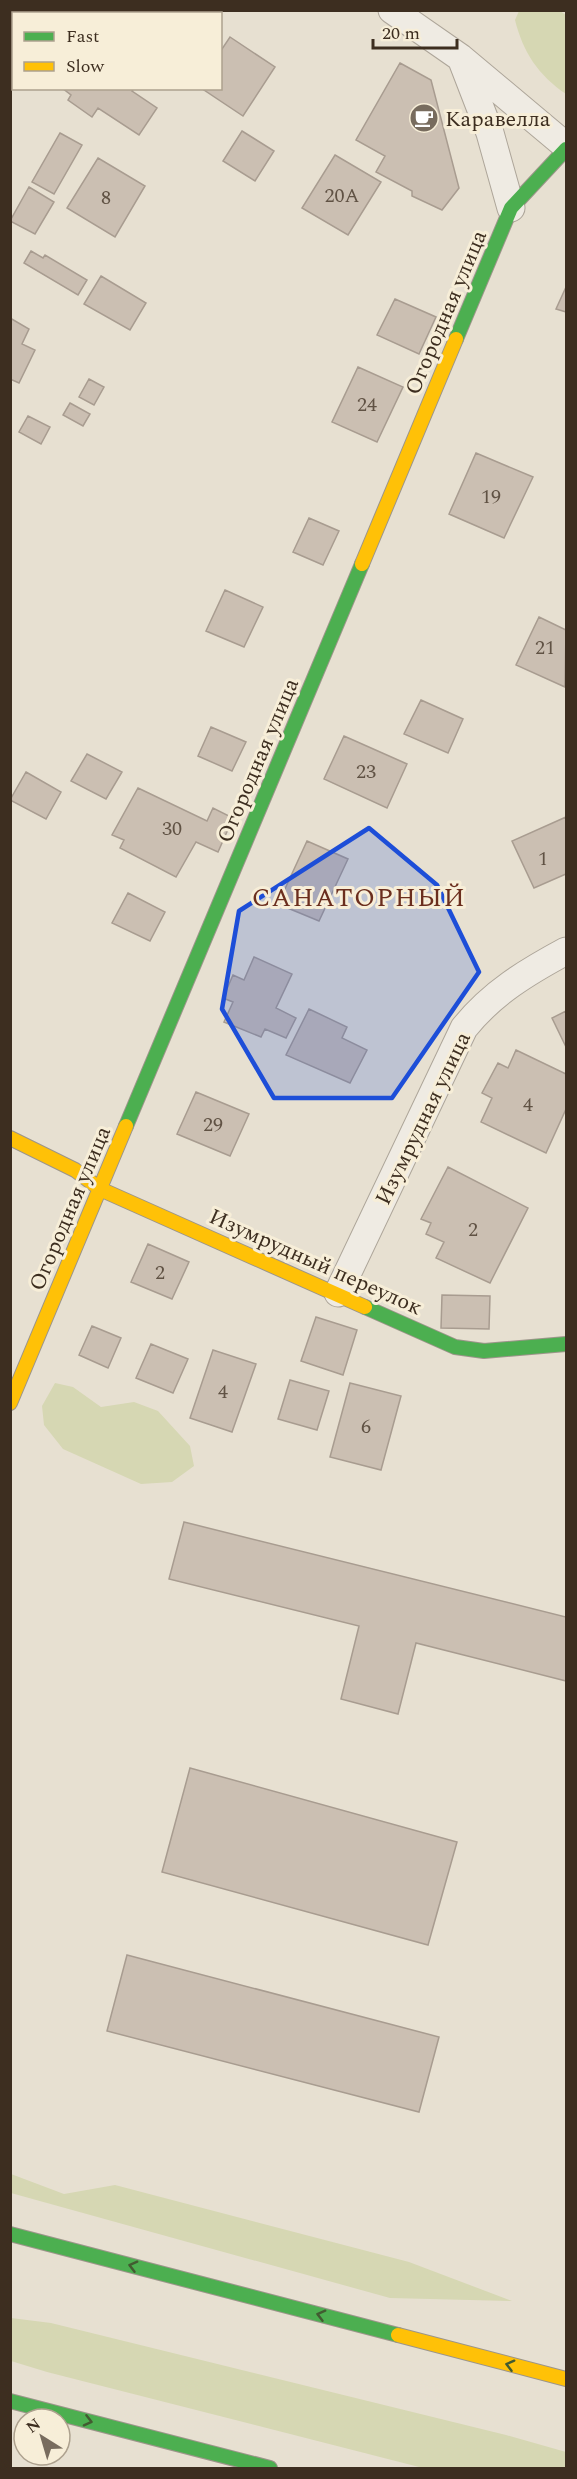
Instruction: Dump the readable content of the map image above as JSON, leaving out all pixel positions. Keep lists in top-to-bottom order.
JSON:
{
  "streets": {
    "main road": ["Огородная улица", "Изумрудный переулок"],
    "street": ["Изумрудная улица"]
  },
  "crossings": [
    ["Огородная улица", "Изумрудный переулок"],
    ["Изумрудная улица", "Изумрудный переулок"]
  ],
  "districts": ["САНАТОРНЫЙ"],
  "places": {
    "cafe": ["Каравелла"]
  },
  "house_numbers": [
    "20А",
    "8",
    "24",
    "19",
    "21",
    "23",
    "30",
    "1",
    "4",
    "29",
    "2",
    "2",
    "4",
    "6"
  ],
  "legend": ["Fast", "Slow"],
  "scale_bar": "20 m",
  "north": "top left"
}
